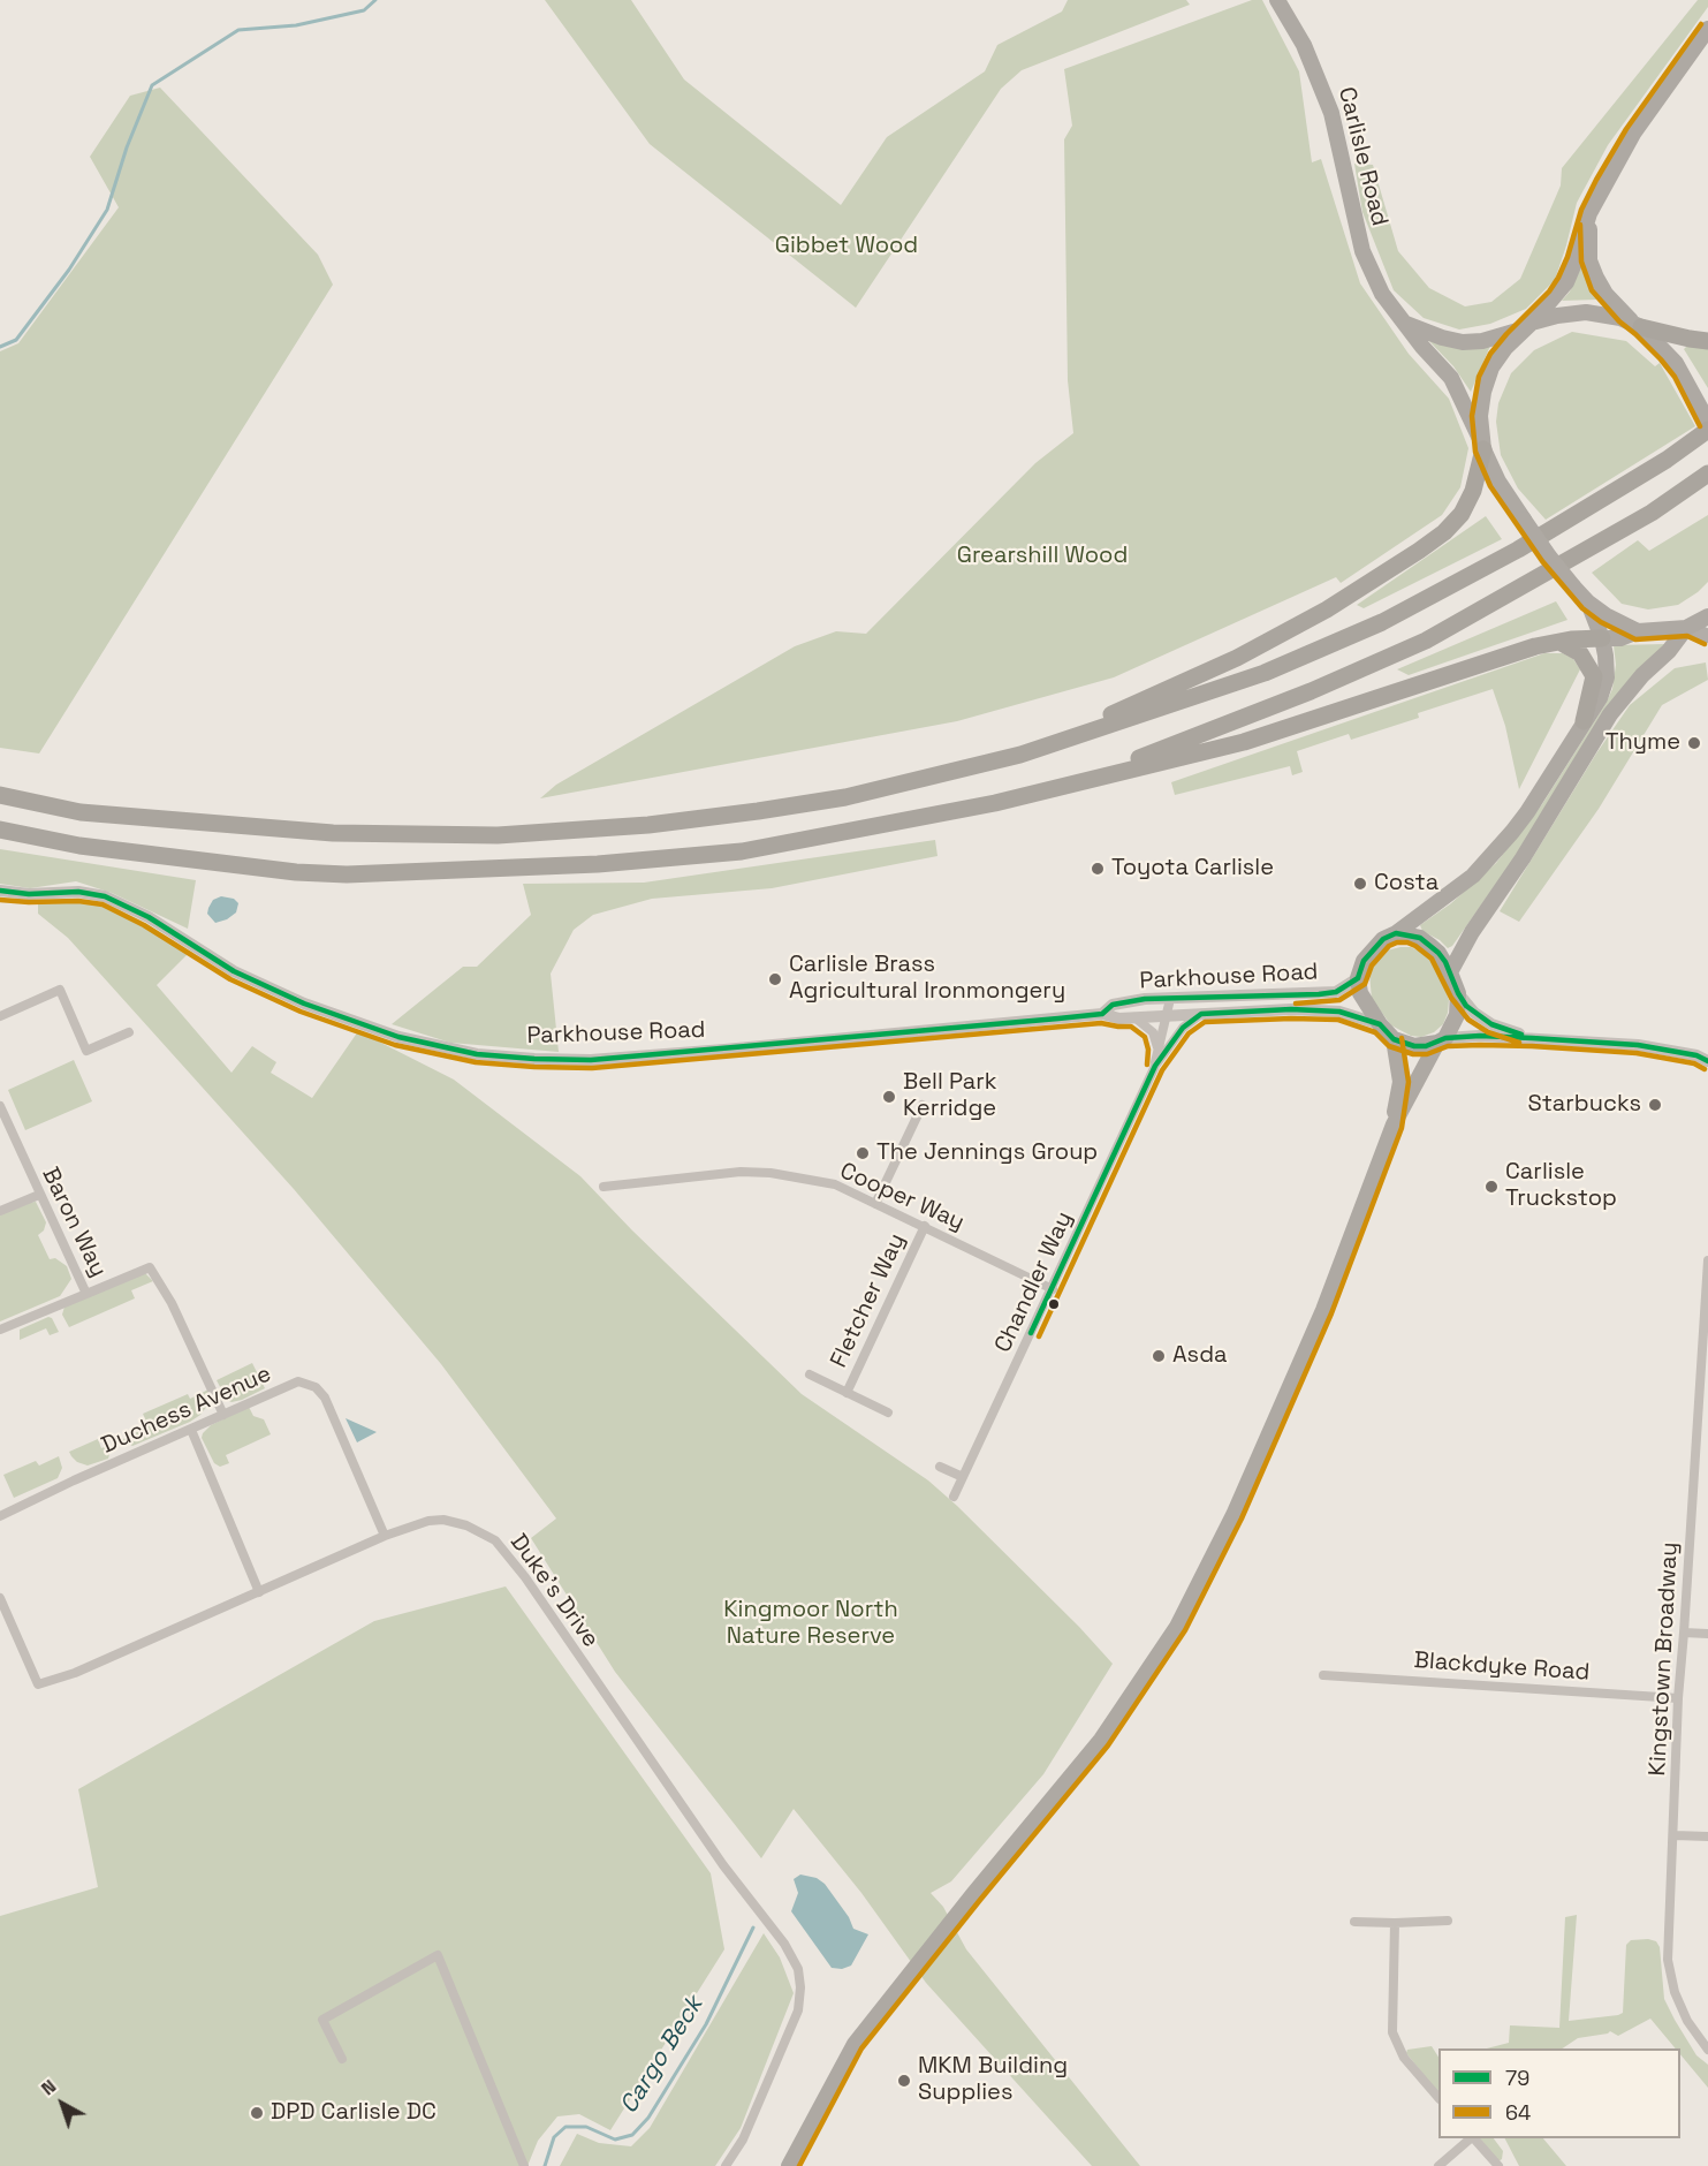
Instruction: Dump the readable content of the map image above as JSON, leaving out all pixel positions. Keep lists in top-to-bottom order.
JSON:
{
  "streets": {
    "highway": ["Carlisle Road"],
    "street": [
      "Parkhouse Road",
      "Cooper Way",
      "Baron Way",
      "Chandler Way",
      "Fletcher Way",
      "Duchess Avenue",
      "Duke's Drive",
      "Kingstown Broadway",
      "Blackdyke Road"
    ]
  },
  "crossings": [
    ["Parkhouse Road", "Chandler Way"],
    ["Cooper Way", "Chandler Way"],
    ["Cooper Way", "Fletcher Way"],
    ["Baron Way", "Duchess Avenue"],
    ["Duchess Avenue", "Duke's Drive"],
    ["Kingstown Broadway", "Blackdyke Road"]
  ],
  "water": ["Cargo Beck"],
  "parks": ["Gibbet Wood", "Grearshill Wood", "Kingmoor North Nature Reserve"],
  "places": [
    "Thyme",
    "Toyota Carlisle",
    "Costa",
    "Carlisle Brass Agricultural Ironmongery",
    "Bell Park Kerridge",
    "Starbucks",
    "The Jennings Group",
    "Carlisle Truckstop",
    "Asda",
    "MKM Building Supplies",
    "DPD Carlisle DC"
  ],
  "lines": ["transit line 64", "transit line 79"],
  "legend": ["79", "64"],
  "north": "top left"
}
